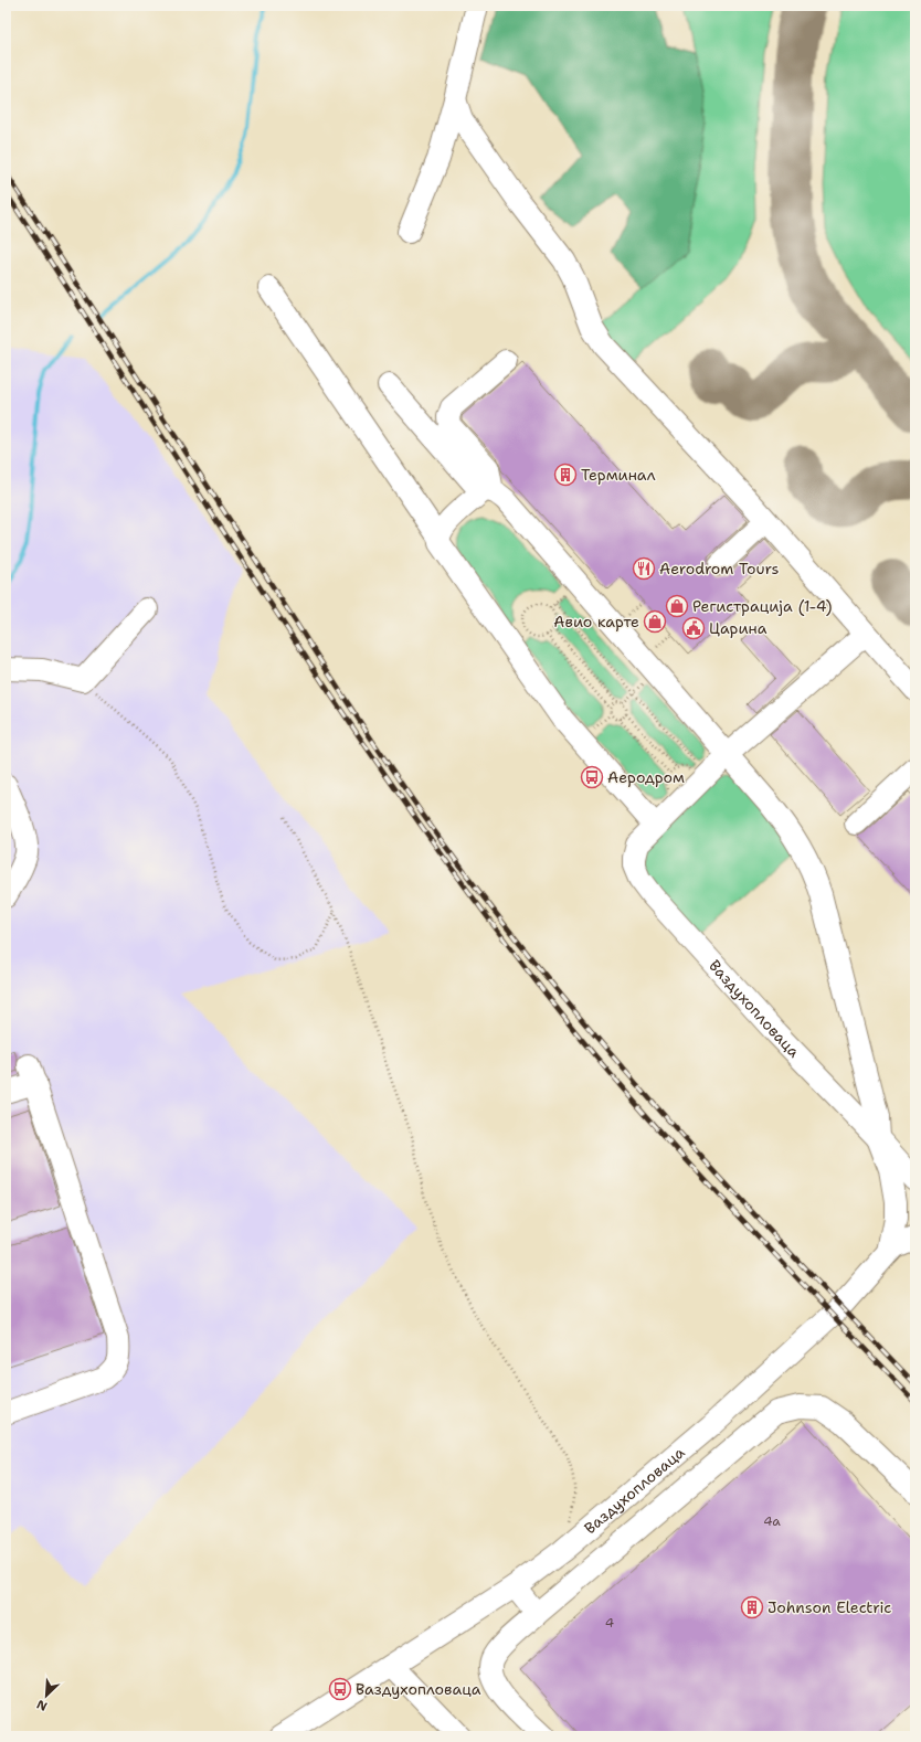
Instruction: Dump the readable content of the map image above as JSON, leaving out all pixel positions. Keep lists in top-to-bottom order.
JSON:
{
  "streets": {
    "street": ["Ваздухопловаца"]
  },
  "places": {
    "building": ["Терминал", "Johnson Electric"],
    "restaurant": ["Aerodrom Tours"],
    "shop": ["Регистрација (1-4)", "Авио карте"],
    "public building": ["Царина"],
    "bus stop": ["Аеродром", "Ваздухопловаца"]
  },
  "house_numbers": ["4a", "4"],
  "north": "bottom left"
}
